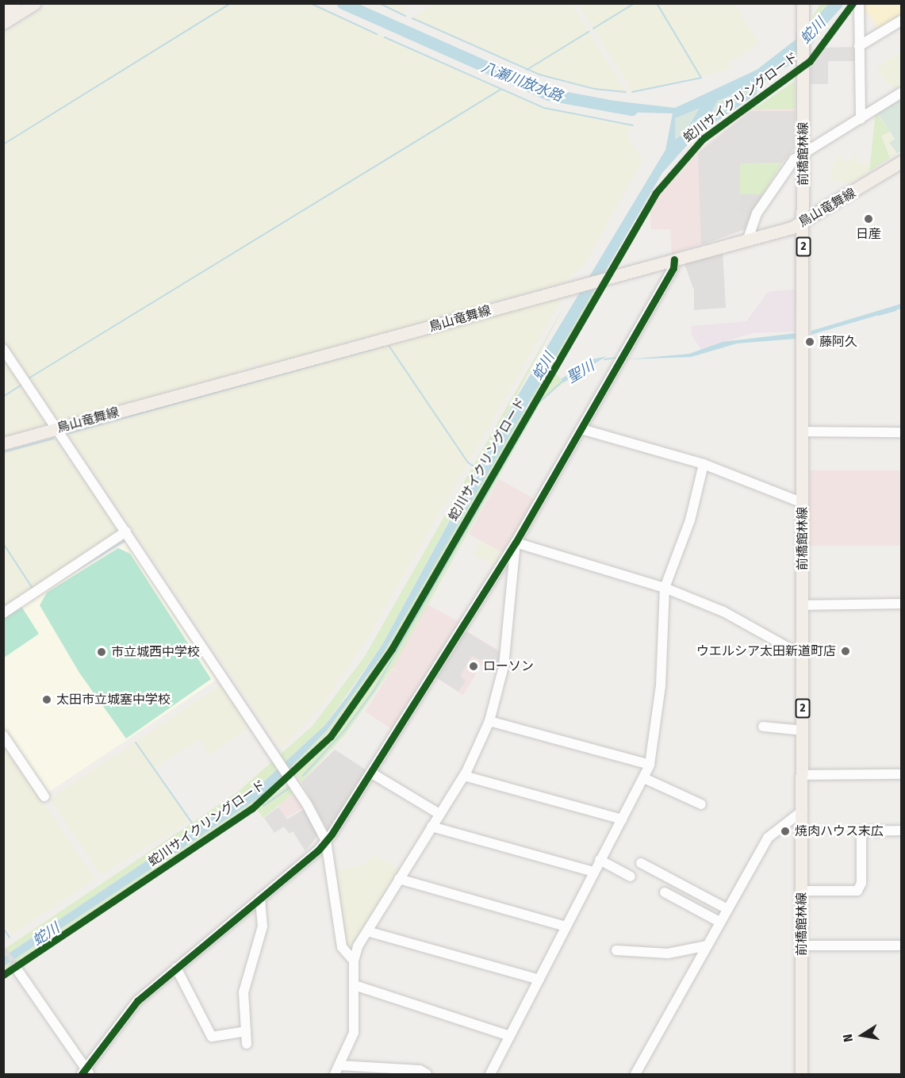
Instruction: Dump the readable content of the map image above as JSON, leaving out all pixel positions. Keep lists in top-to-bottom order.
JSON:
{
  "streets": {
    "main road": ["前橋館林線", "鳥山竜舞線", "2"],
    "cycle path": ["蛇川サイクリングロード"]
  },
  "crossings": [
    ["前橋館林線", "鳥山竜舞線"]
  ],
  "water": ["蛇川", "八瀬川放水路", "聖川"],
  "places": [
    "日産",
    "藤阿久",
    "ウエルシア太田新道町店",
    "市立城西中学校",
    "ローソン",
    "太田市立城塞中学校",
    "焼肉ハウス末広"
  ],
  "north": "left"
}
